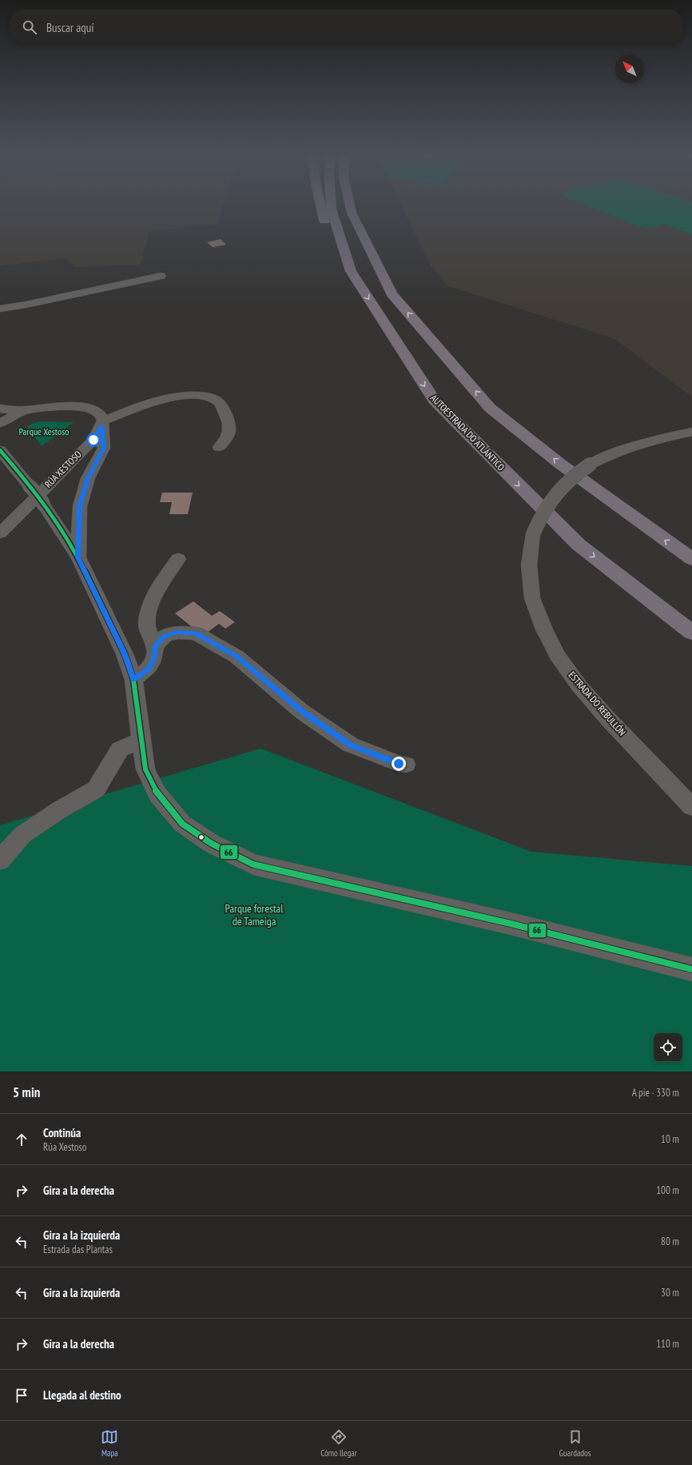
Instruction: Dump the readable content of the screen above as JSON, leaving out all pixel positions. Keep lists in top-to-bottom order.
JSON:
{
  "streets": {
    "highway": ["AUTOESTRADA DO ATLÁNTICO"],
    "street": ["RÚA XESTOSO", "ESTRADA DO REBULLÓN"]
  },
  "parks": ["Parque Xestoso", "Parque forestal de Tameiga"],
  "lines": ["transit line 66"],
  "north": "top left",
  "page": {
    "search": "Buscar aquí",
    "heading": ["5 min", "A pie · 330 m"],
    "list": [
      ["Continúa", "Rúa Xestoso", "10 m"],
      ["Gira a la derecha", "100 m"],
      ["Gira a la izquierda", "Estrada das Plantas", "80 m"],
      ["Gira a la izquierda", "30 m"],
      ["Gira a la derecha", "110 m"],
      "Llegada al destino"
    ],
    "nav": ["Mapa", "Cómo llegar", "Guardados"]
  }
}
